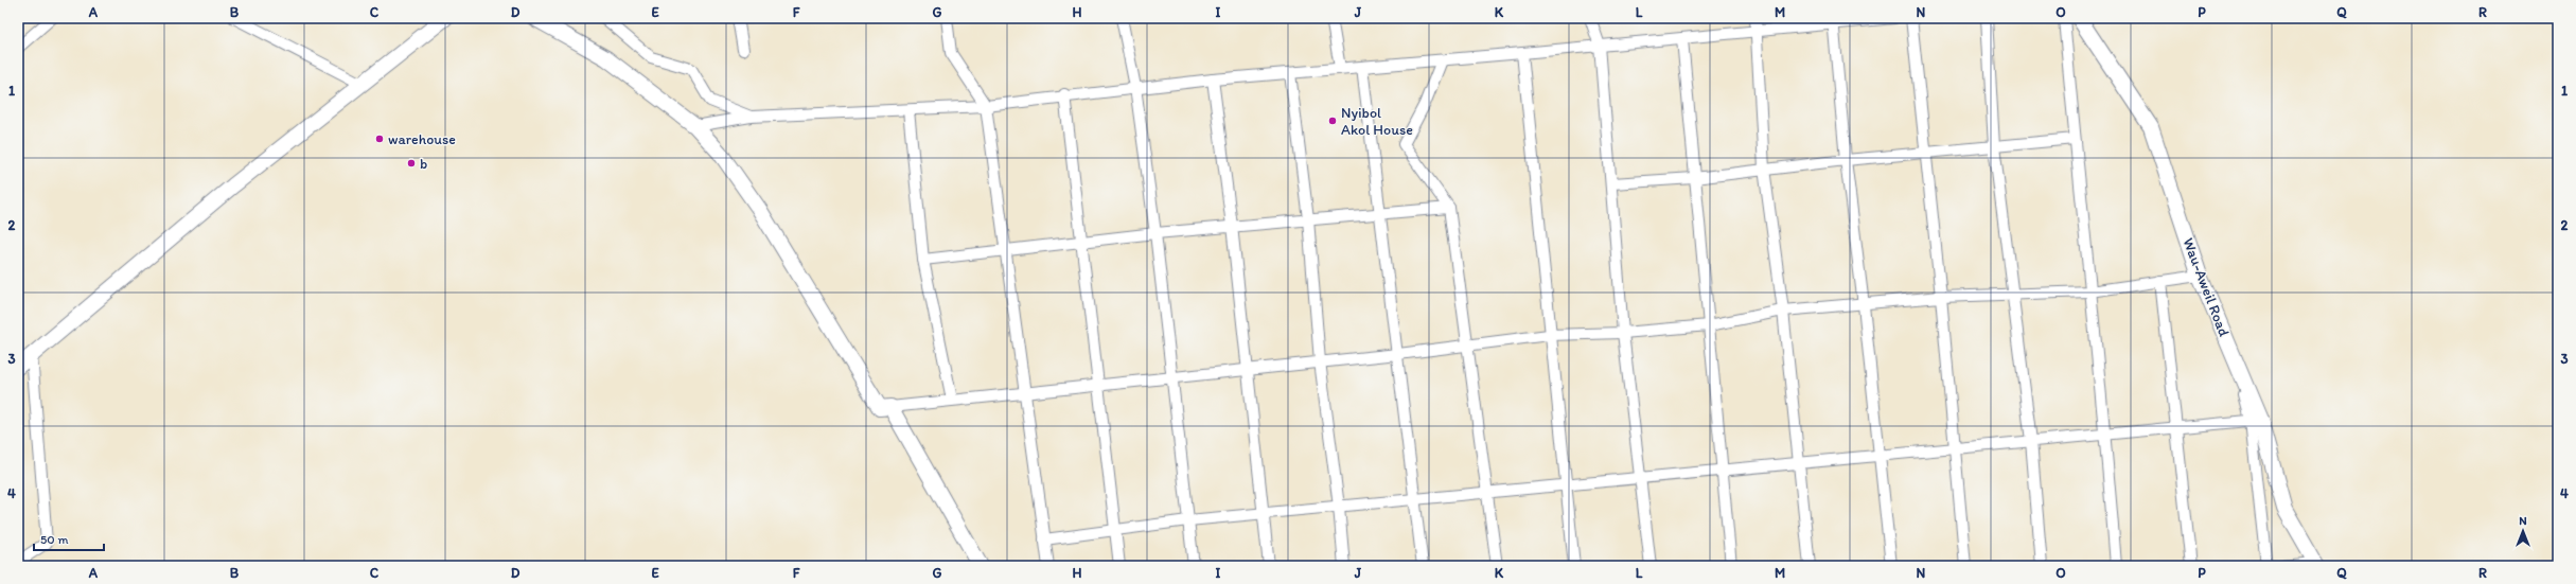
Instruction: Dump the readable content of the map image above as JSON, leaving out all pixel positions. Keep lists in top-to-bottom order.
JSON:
{
  "streets": {
    "street": ["Wau-Aweil Road"]
  },
  "places": ["Nyibol Akol House", "warehouse", "b"],
  "scale_bar": "50 m",
  "north": "top",
  "grid": {
    "columns": [
      "A",
      "B",
      "C",
      "D",
      "E",
      "F",
      "G",
      "H",
      "I",
      "J",
      "K",
      "L",
      "M",
      "N",
      "O",
      "P",
      "Q",
      "R"
    ],
    "rows": [
      "1",
      "2",
      "3",
      "4"
    ]
  }
}
